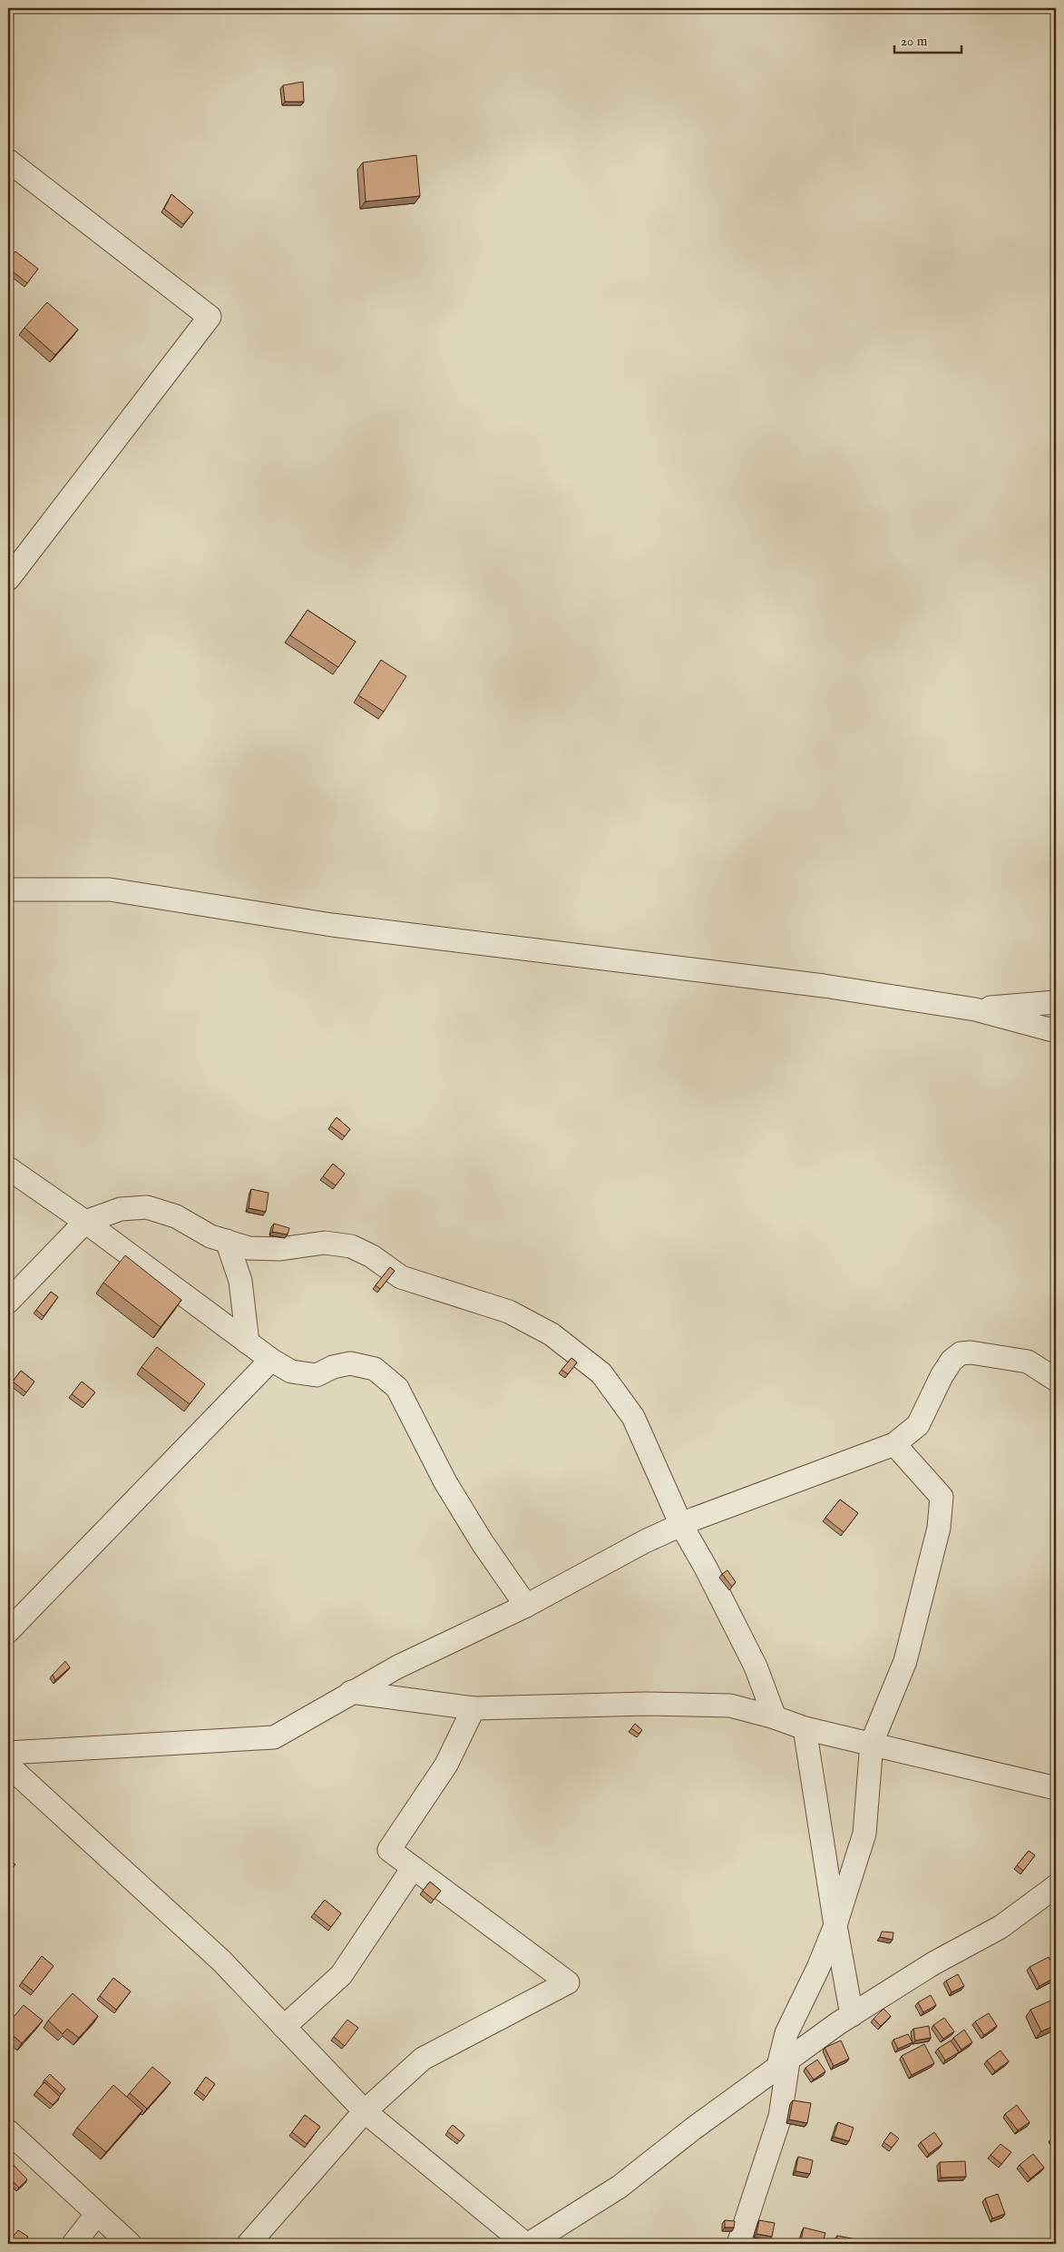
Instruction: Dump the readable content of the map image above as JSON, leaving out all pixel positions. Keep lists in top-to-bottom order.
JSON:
{
  "scale_bar": "20 m"
}
